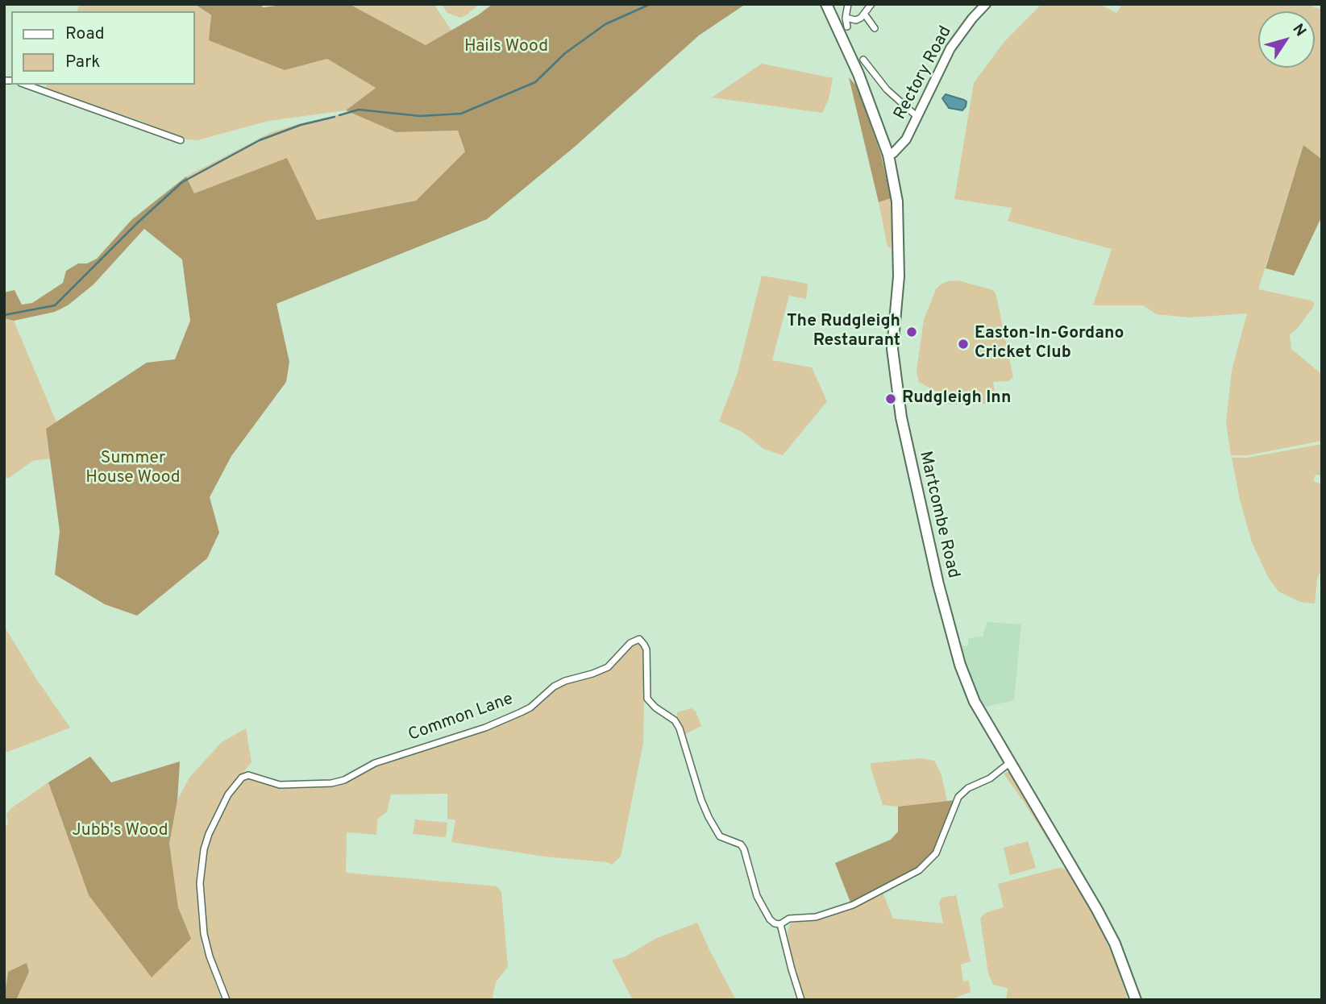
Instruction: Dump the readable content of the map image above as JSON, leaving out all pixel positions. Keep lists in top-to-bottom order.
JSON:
{
  "streets": {
    "main road": ["Martcombe Road"],
    "street": ["Rectory Road", "Common Lane"]
  },
  "crossings": [
    ["Rectory Road", "Martcombe Road"]
  ],
  "parks": ["Hails Wood", "Summer House Wood", "Jubb's Wood"],
  "places": ["The Rudgleigh Restaurant", "Easton-In-Gordano Cricket Club", "Rudgleigh Inn"],
  "legend": ["Road", "Park"],
  "north": "top right"
}
